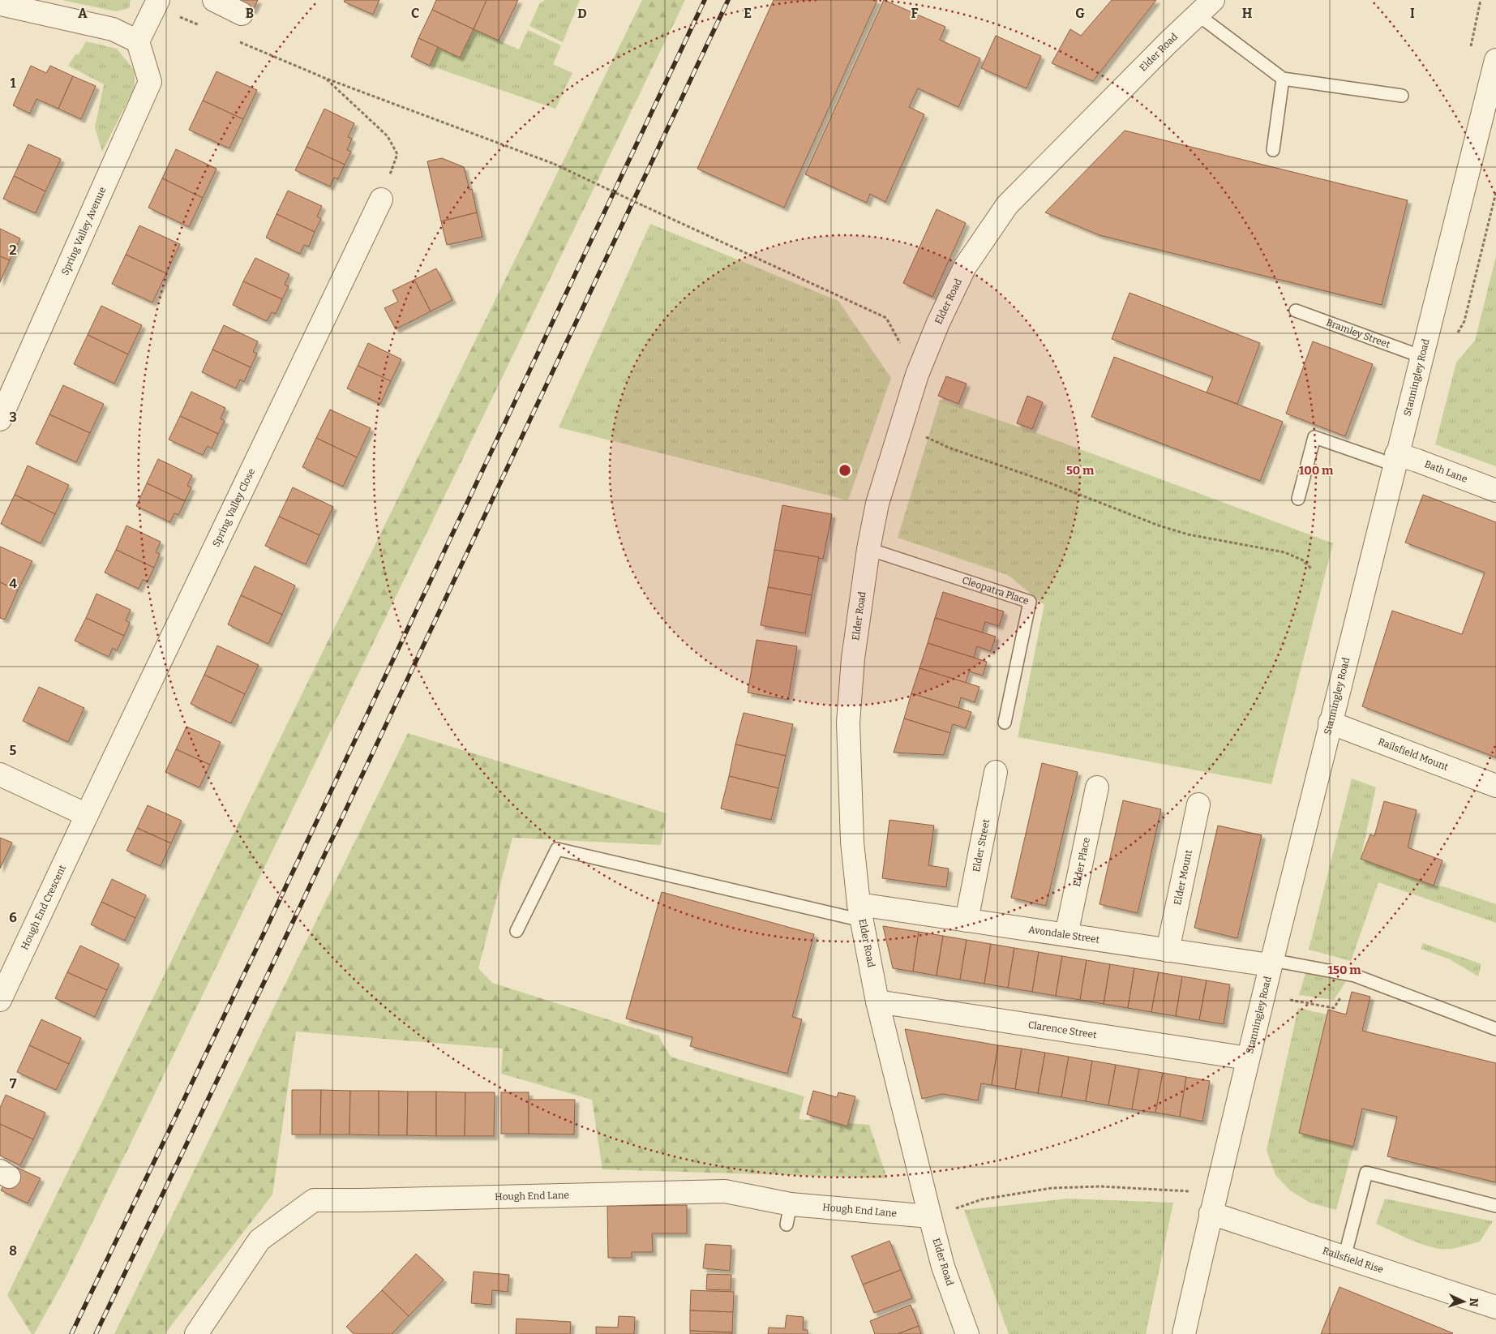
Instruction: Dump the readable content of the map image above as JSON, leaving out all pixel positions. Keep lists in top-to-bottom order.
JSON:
{
  "streets": {
    "street": [
      "Elder Road",
      "Spring Valley Avenue",
      "Stanningley Road",
      "Bath Lane",
      "Spring Valley Close",
      "Railsfield Mount",
      "Elder Street",
      "Elder Place",
      "Elder Mount",
      "Hough End Crescent",
      "Avondale Street",
      "Clarence Street",
      "Hough End Lane",
      "Railsfield Rise"
    ],
    "lane": ["Bramley Street", "Cleopatra Place"]
  },
  "crossings": [
    ["Elder Road", "Cleopatra Place"],
    ["Elder Road", "Avondale Street"],
    ["Elder Road", "Clarence Street"],
    ["Elder Road", "Hough End Lane"],
    ["Bramley Street", "Stanningley Road"],
    ["Stanningley Road", "Bath Lane"],
    ["Stanningley Road", "Railsfield Mount"],
    ["Stanningley Road", "Avondale Street"],
    ["Stanningley Road", "Clarence Street"],
    ["Stanningley Road", "Railsfield Rise"],
    ["Spring Valley Close", "Hough End Crescent"],
    ["Elder Street", "Avondale Street"],
    ["Elder Place", "Avondale Street"],
    ["Elder Mount", "Avondale Street"]
  ],
  "north": "right",
  "grid": {
    "columns": [
      "A",
      "B",
      "C",
      "D",
      "E",
      "F",
      "G",
      "H",
      "I"
    ],
    "rows": [
      "1",
      "2",
      "3",
      "4",
      "5",
      "6",
      "7",
      "8"
    ]
  },
  "rings": ["50 m", "100 m", "150 m"]
}
